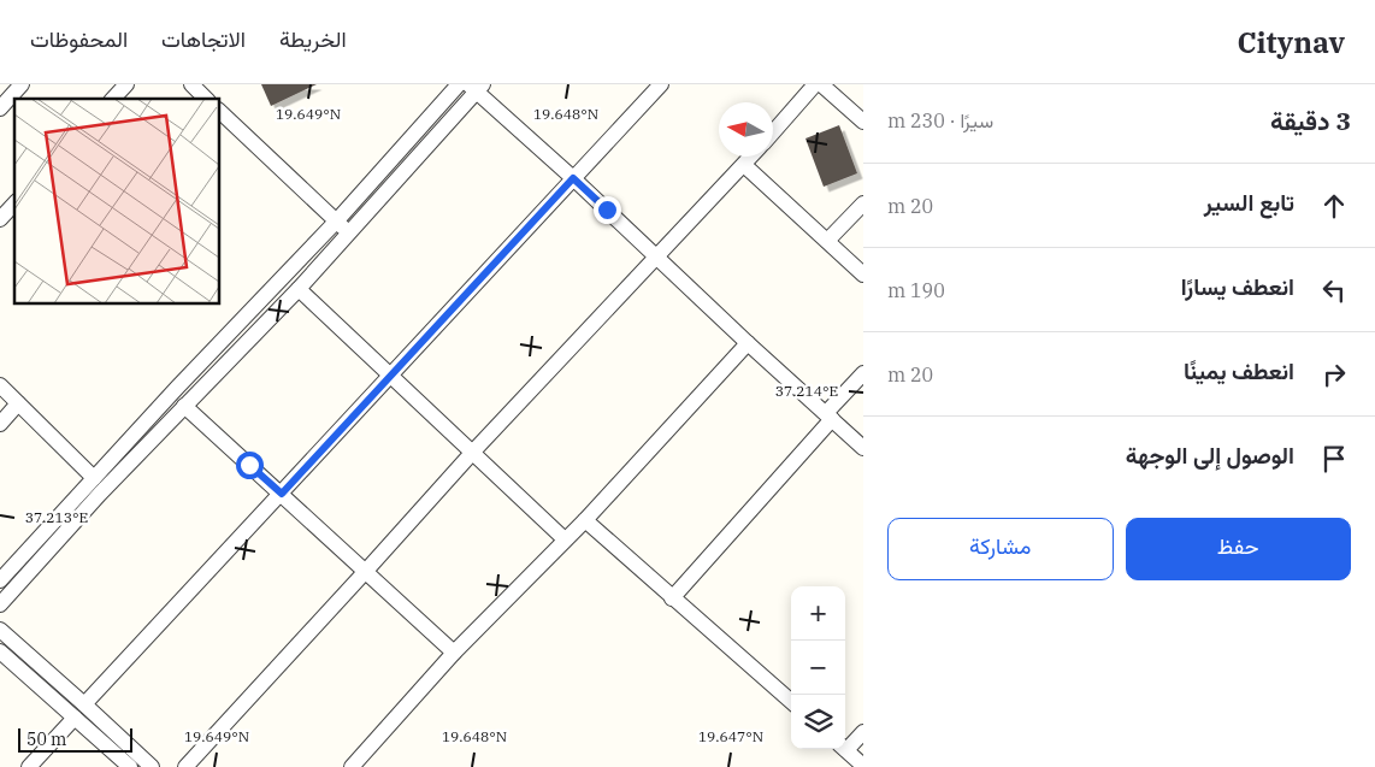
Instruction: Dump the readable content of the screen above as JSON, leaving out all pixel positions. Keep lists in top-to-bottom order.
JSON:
{
  "scale_bar": "50 m",
  "north": "left",
  "page": {
    "header": "Citynav",
    "nav": ["الخريطة", "الاتجاهات", "المحفوظات"],
    "heading": ["3 دقيقة", "سيرًا · 230 m"],
    "list": [
      ["تابع السير", "20 m"],
      ["انعطف يسارًا", "190 m"],
      ["انعطف يمينًا", "20 m"],
      "الوصول إلى الوجهة"
    ],
    "buttons": ["حفظ", "مشاركة"],
    "map_buttons": ["+", "−"],
    "scale": "50 m"
  },
  "coordinates": [
    "19.649°N",
    "19.648°N",
    "37.214°E",
    "37.213°E",
    "19.647°N"
  ]
}
